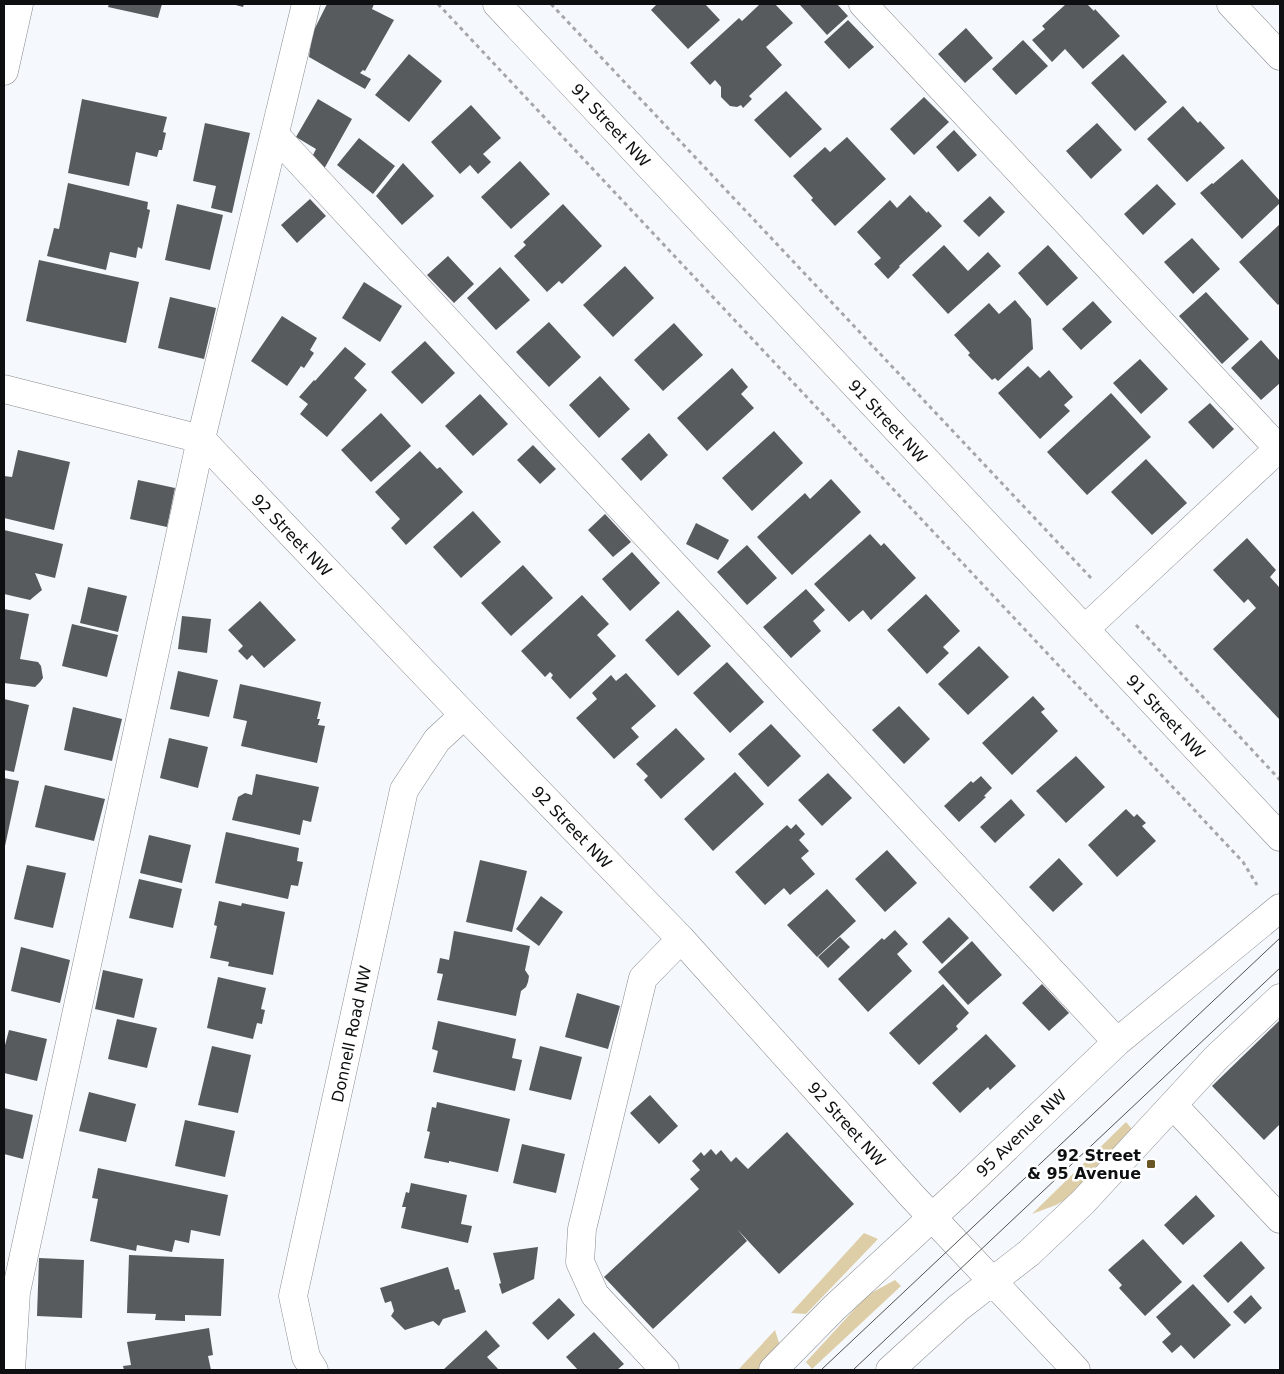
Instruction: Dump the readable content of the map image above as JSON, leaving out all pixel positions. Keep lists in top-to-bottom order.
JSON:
{
  "streets": {
    "street": [
      "91 Street NW",
      "92 Street NW",
      "Donnell Road NW",
      "95 Avenue NW"
    ]
  },
  "crossings": [
    ["92 Street NW", "Donnell Road NW"],
    ["92 Street NW", "95 Avenue NW"]
  ],
  "places": {
    "transit": ["92 Street & 95 Avenue"]
  }
}
